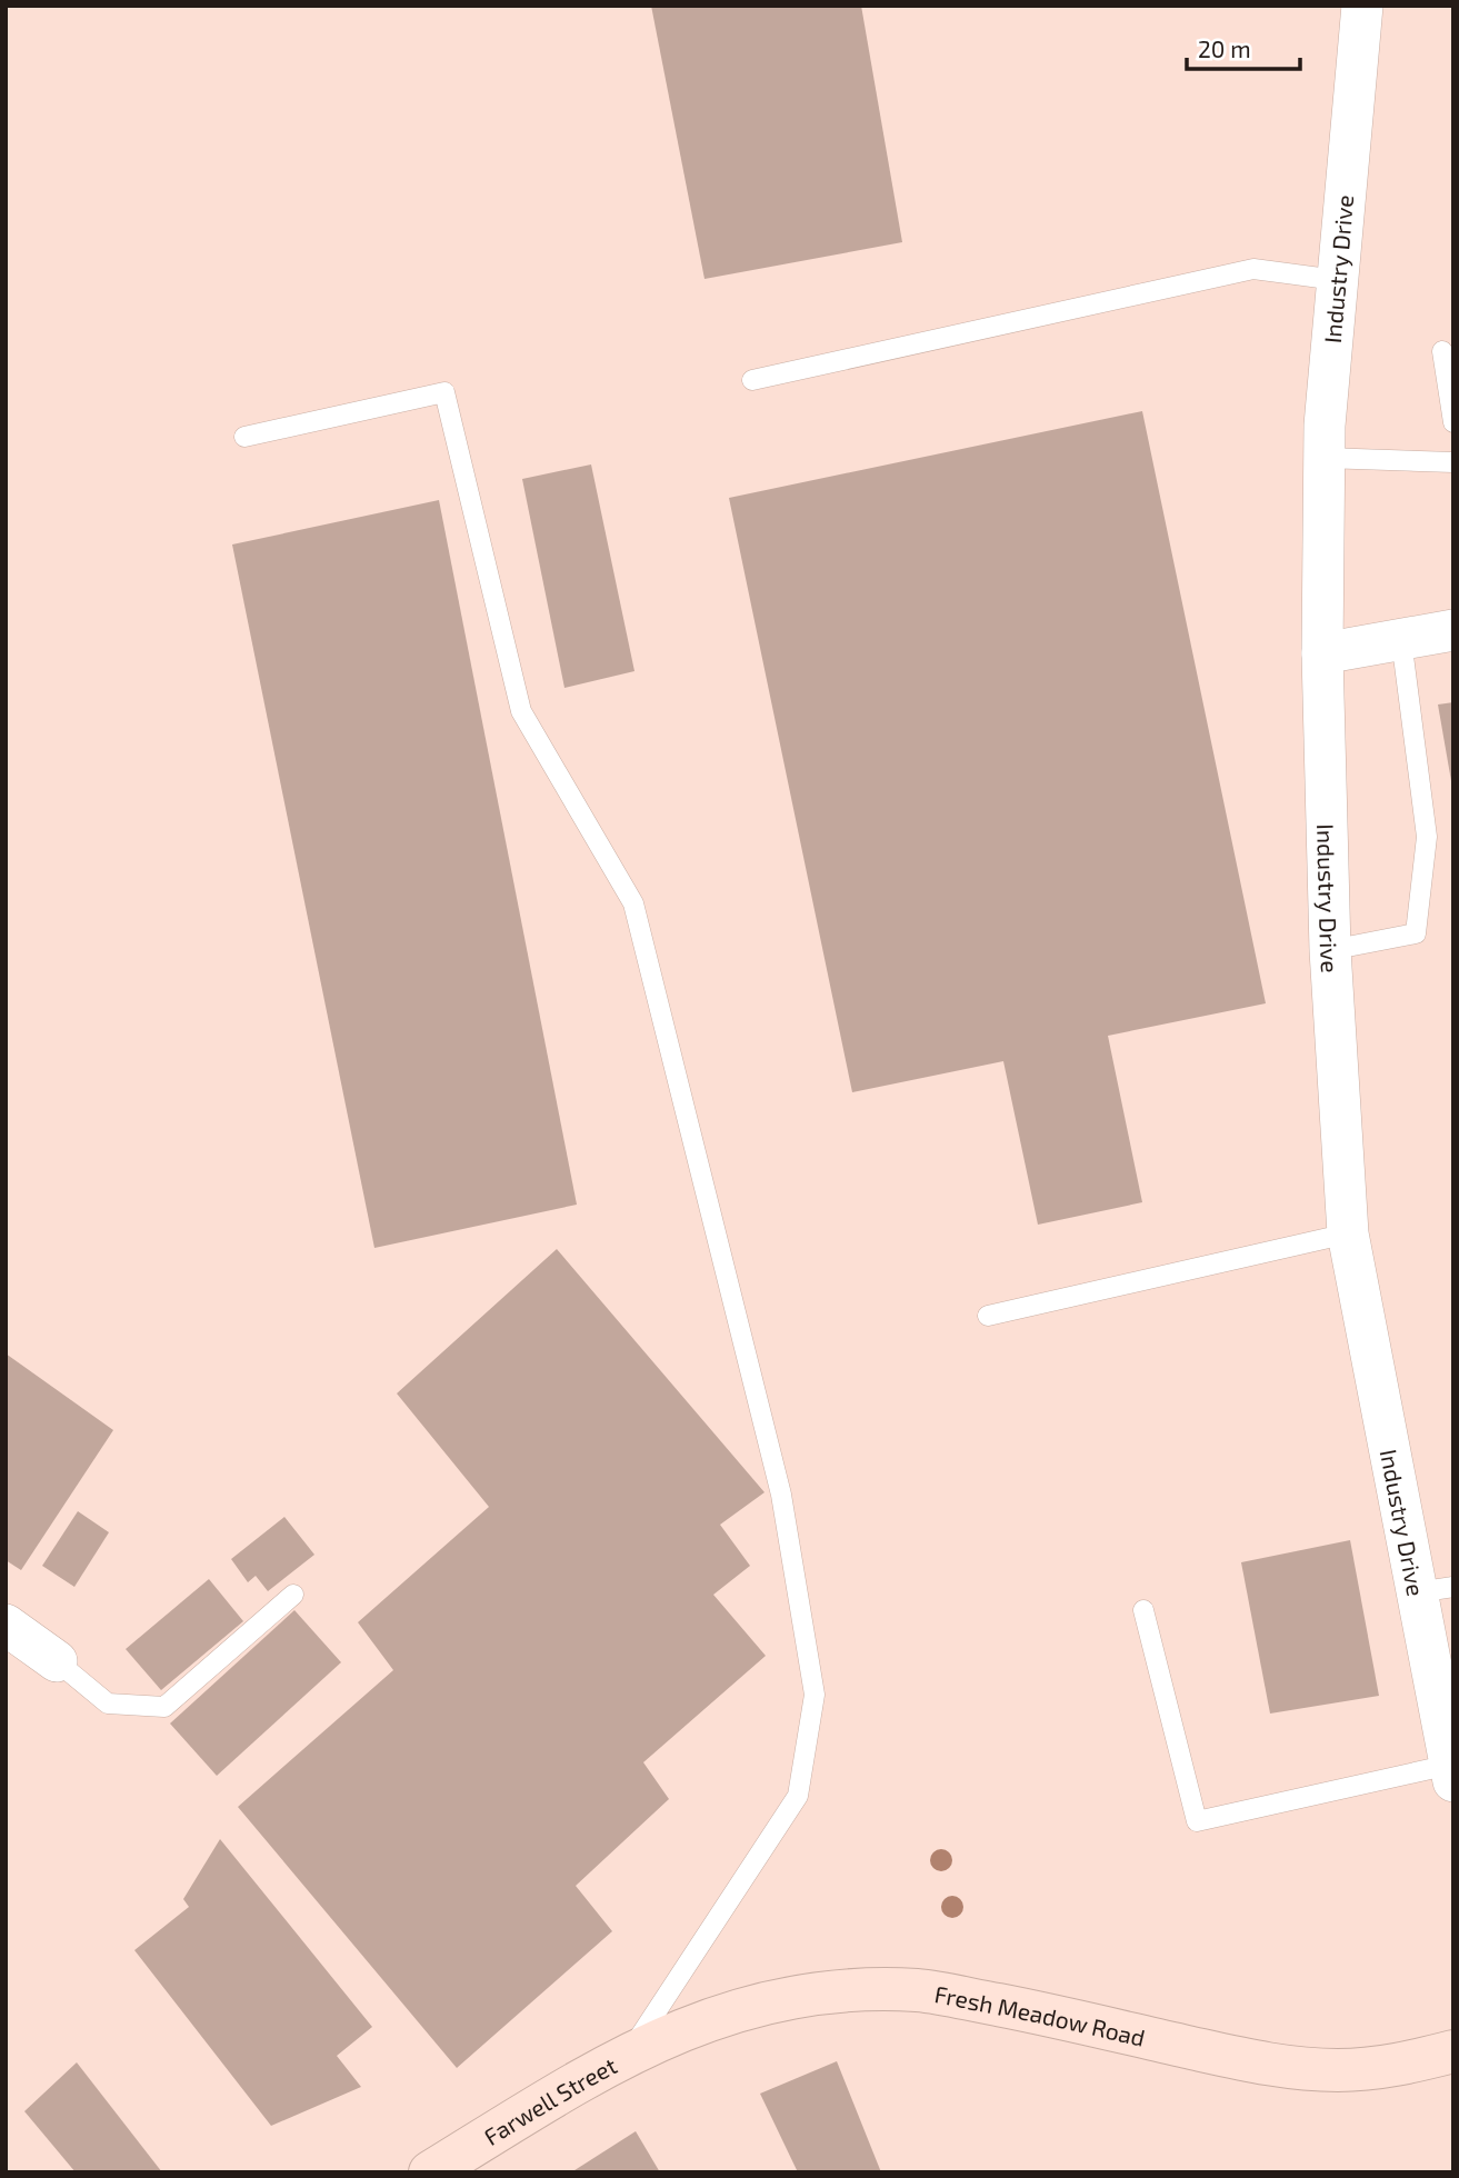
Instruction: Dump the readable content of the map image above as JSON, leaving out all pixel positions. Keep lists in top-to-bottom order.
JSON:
{
  "streets": {
    "street": ["Industry Drive", "Fresh Meadow Road", "Farwell Street"]
  },
  "crossings": [
    ["Fresh Meadow Road", "Farwell Street"]
  ],
  "scale_bar": "20 m"
}
